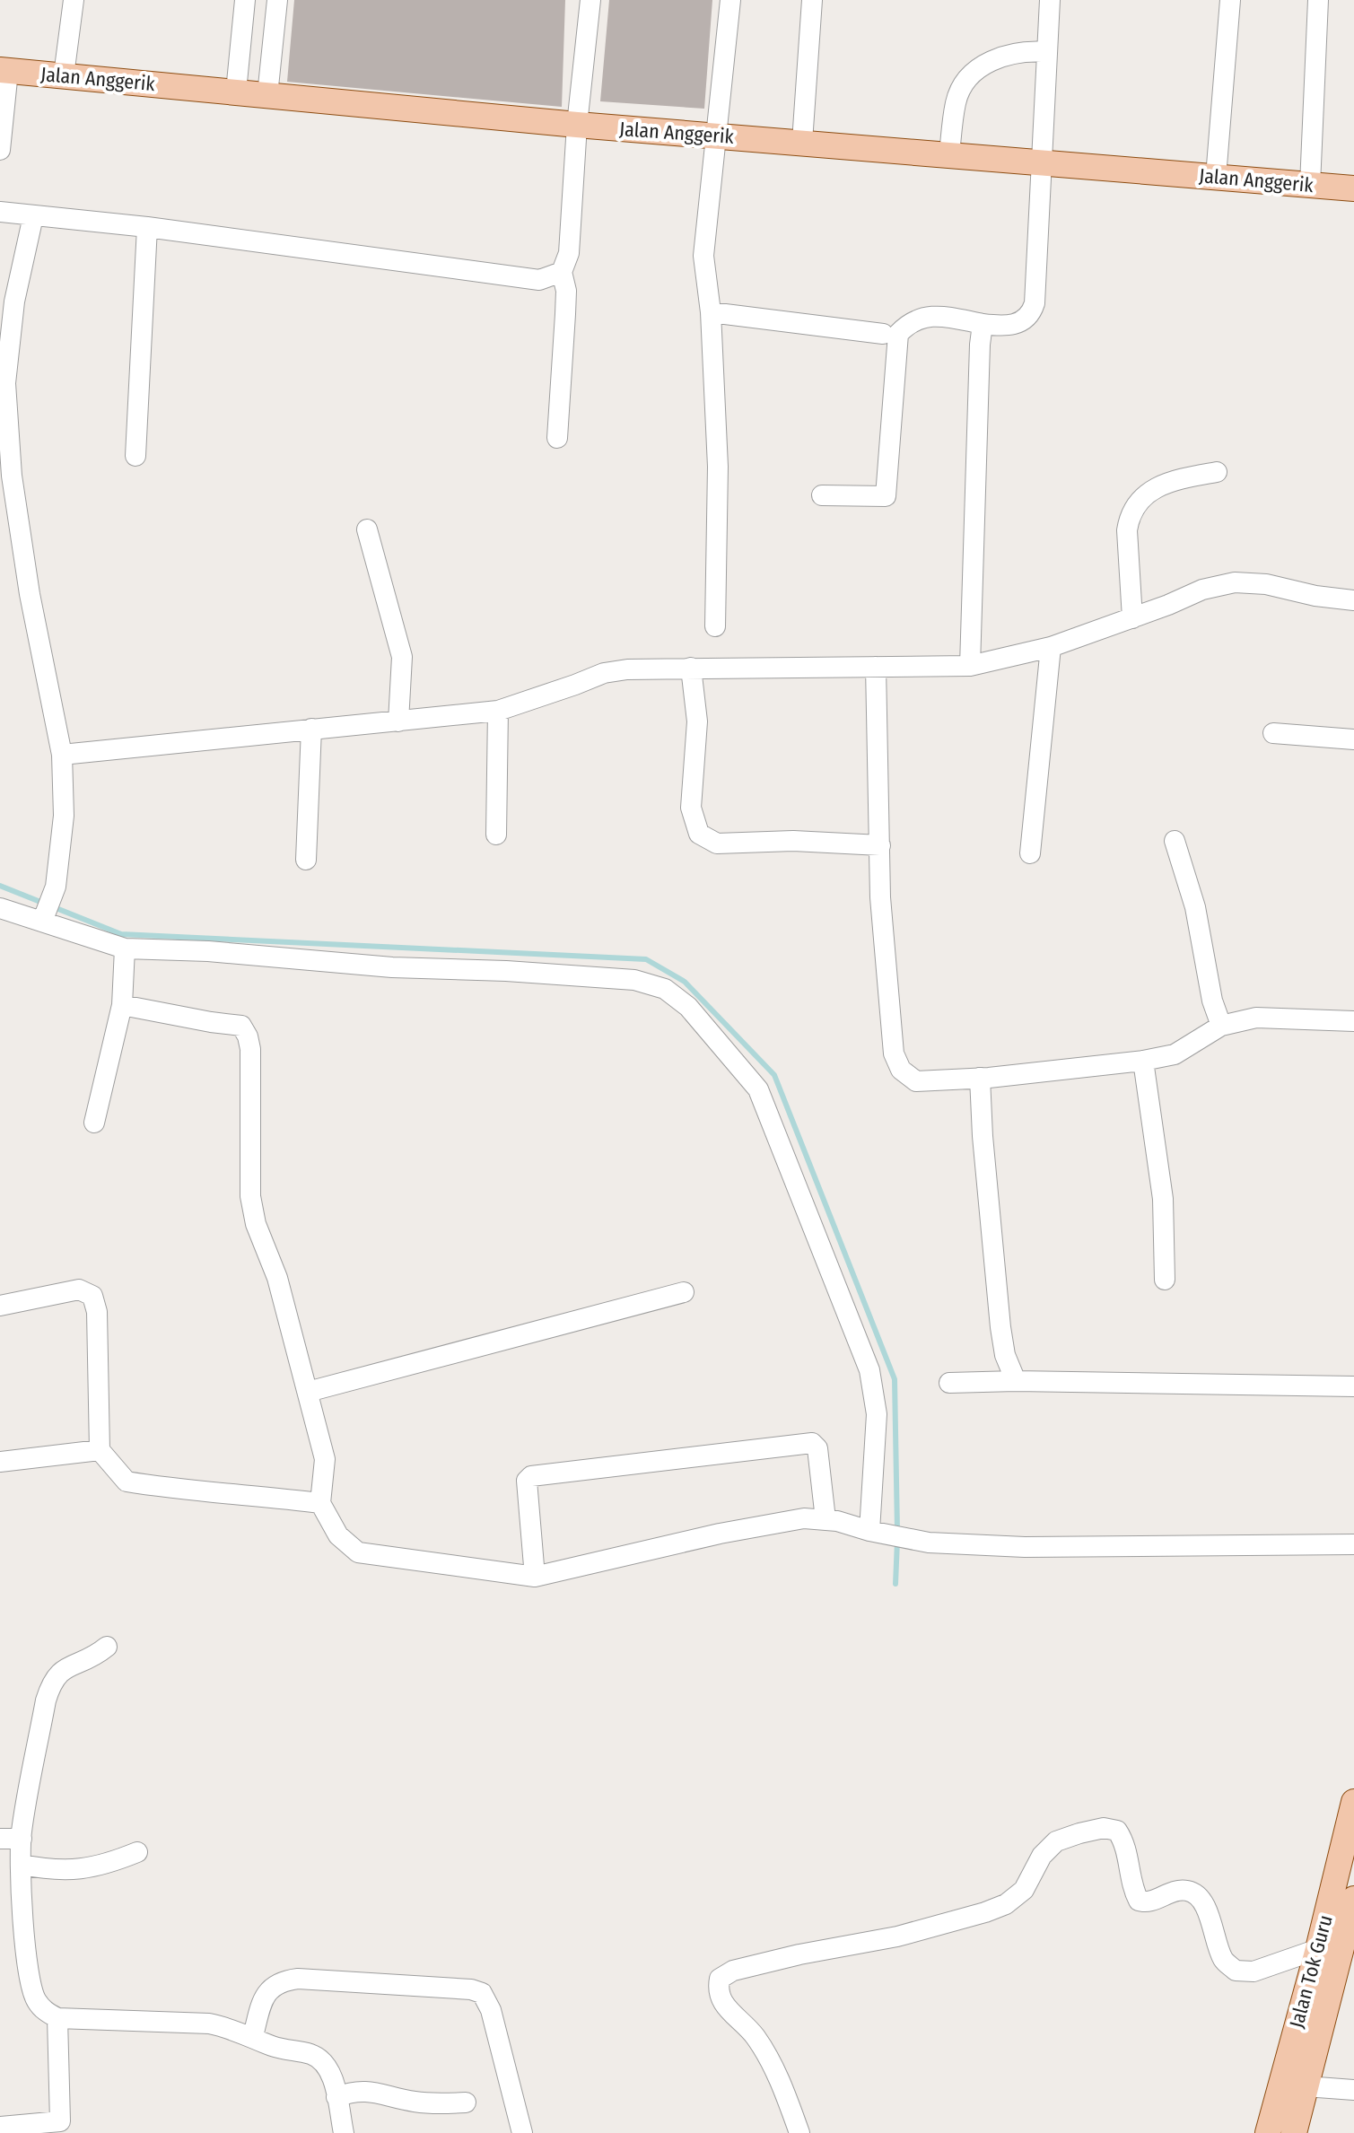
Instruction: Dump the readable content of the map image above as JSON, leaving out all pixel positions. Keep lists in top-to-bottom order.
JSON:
{
  "streets": {
    "main road": ["Jalan Anggerik", "Jalan Tok Guru"]
  }
}
